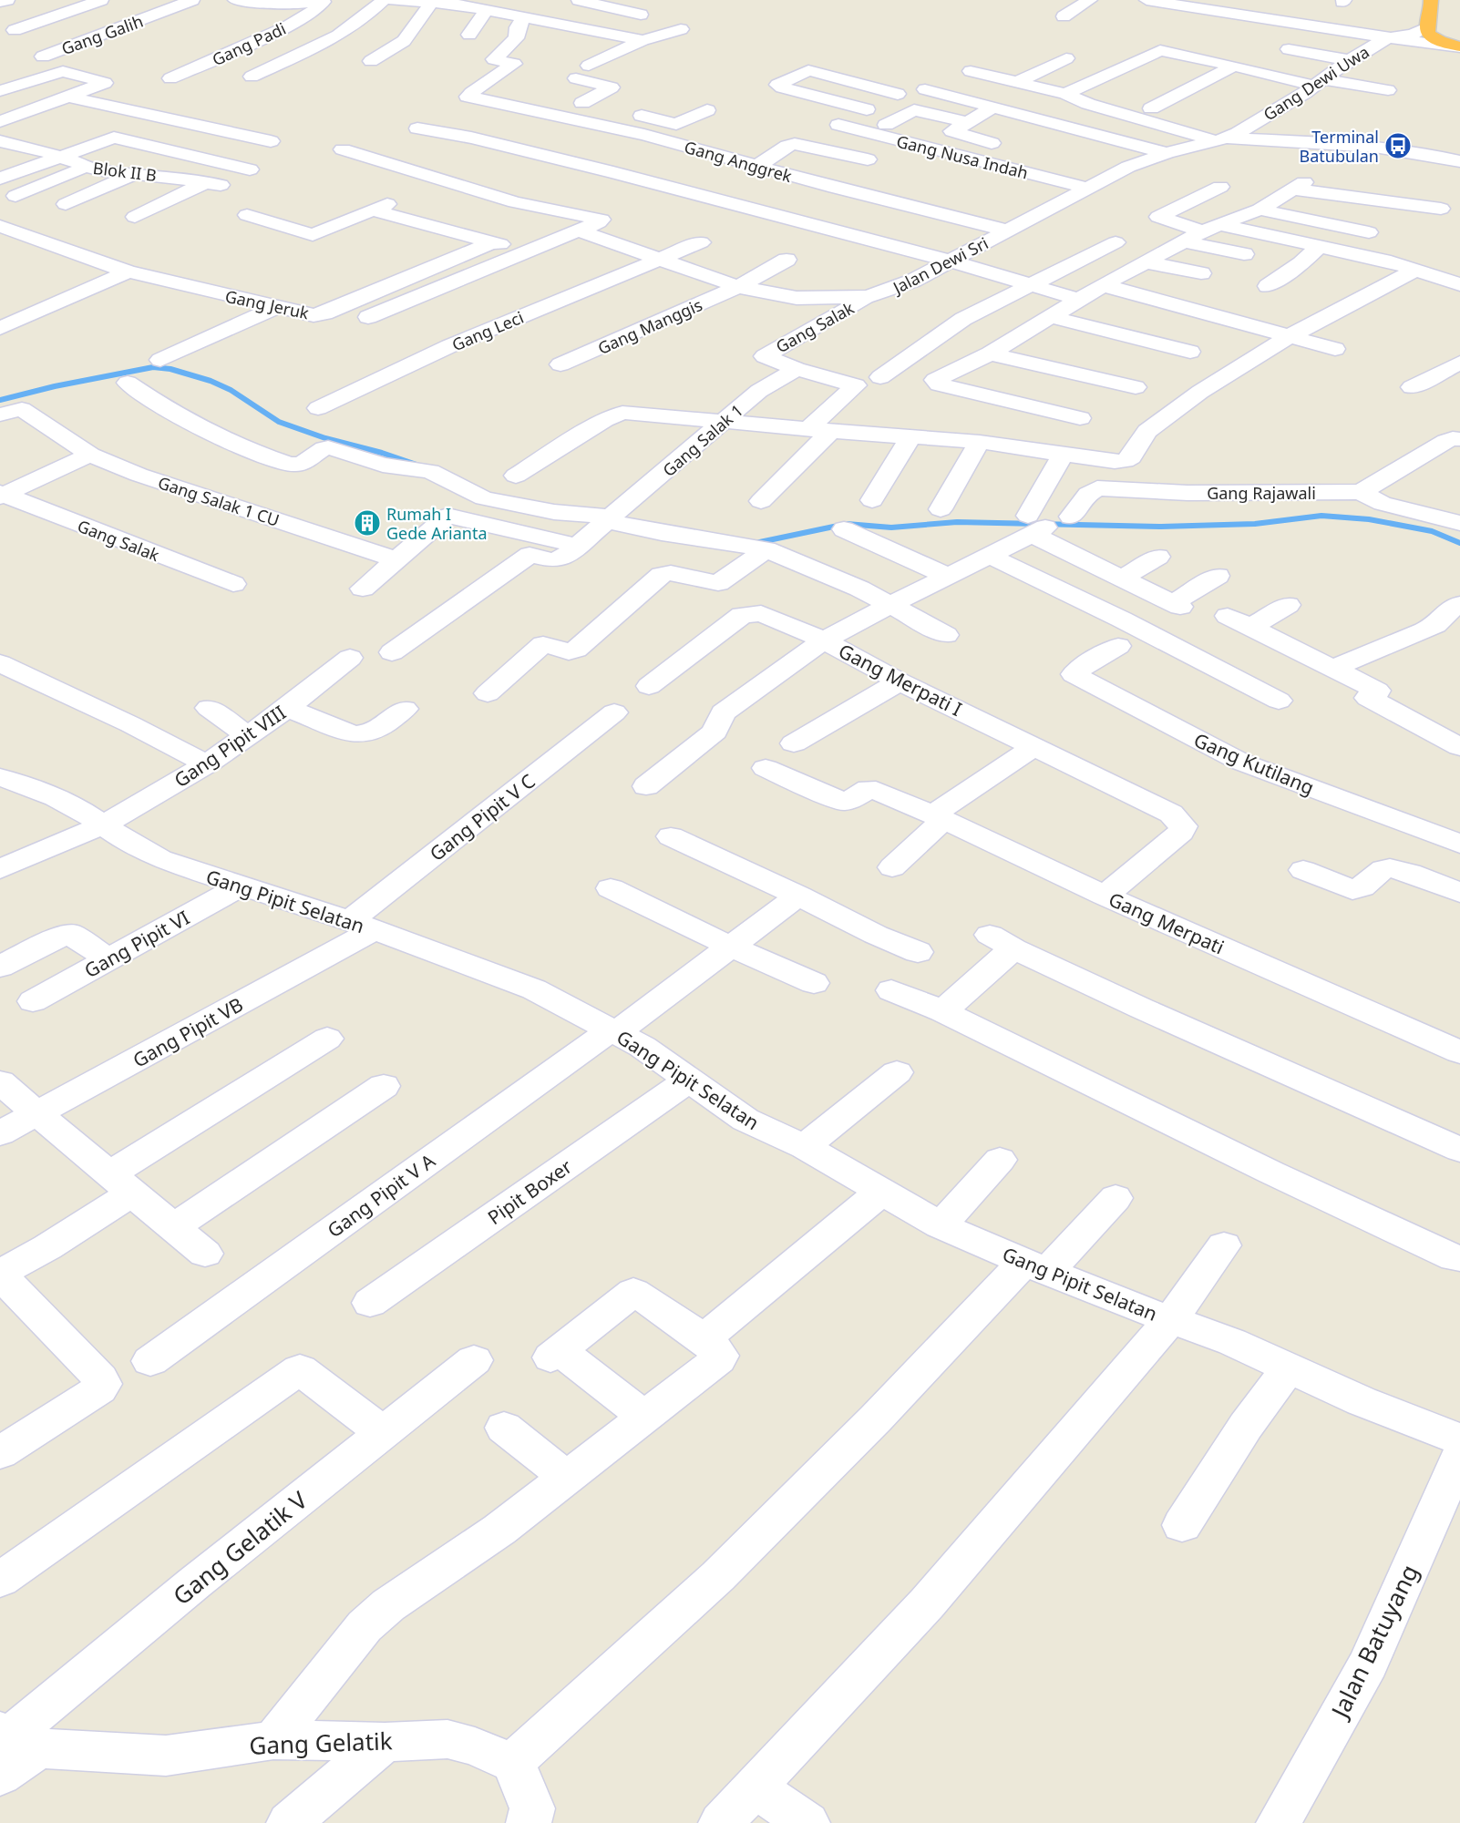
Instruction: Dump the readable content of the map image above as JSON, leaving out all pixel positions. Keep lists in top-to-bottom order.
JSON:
{
  "streets": {
    "street": [
      "Gang Galih",
      "Gang Padi",
      "Gang Dewi Uwa",
      "Gang Nusa Indah",
      "Gang Anggrek",
      "Blok II B",
      "Jalan Dewi Sri",
      "Gang Jeruk",
      "Gang Manggis",
      "Gang Salak",
      "Gang Leci",
      "Gang Salak 1",
      "Gang Rajawali",
      "Gang Salak 1 CU",
      "Gang Merpati I",
      "Gang Pipit VIII",
      "Gang Kutilang",
      "Gang Pipit V C",
      "Gang Pipit Selatan",
      "Gang Merpati",
      "Gang Pipit VI",
      "Gang Pipit VB",
      "Pipit Boxer",
      "Gang Pipit V A",
      "Gang Gelatik V",
      "Jalan Batuyang",
      "Gang Gelatik"
    ]
  },
  "crossings": [
    ["Gang Dewi Uwa", "Jalan Dewi Sri"],
    ["Gang Nusa Indah", "Jalan Dewi Sri"],
    ["Gang Anggrek", "Jalan Dewi Sri"],
    ["Jalan Dewi Sri", "Gang Manggis"],
    ["Jalan Dewi Sri", "Gang Salak"],
    ["Jalan Dewi Sri", "Gang Leci"],
    ["Gang Salak", "Gang Salak 1"],
    ["Gang Merpati I", "Gang Merpati"],
    ["Gang Pipit VIII", "Gang Pipit Selatan"],
    ["Gang Pipit V C", "Gang Pipit Selatan"],
    ["Gang Pipit V C", "Gang Pipit VB"],
    ["Gang Pipit Selatan", "Gang Pipit VI"],
    ["Gang Pipit Selatan", "Gang Pipit VB"],
    ["Gang Pipit Selatan", "Pipit Boxer"],
    ["Gang Pipit Selatan", "Gang Pipit V A"],
    ["Gang Gelatik V", "Gang Gelatik"]
  ],
  "places": {
    "bus stop": ["Terminal Batubulan"],
    "building": ["Rumah I Gede Arianta"]
  }
}
